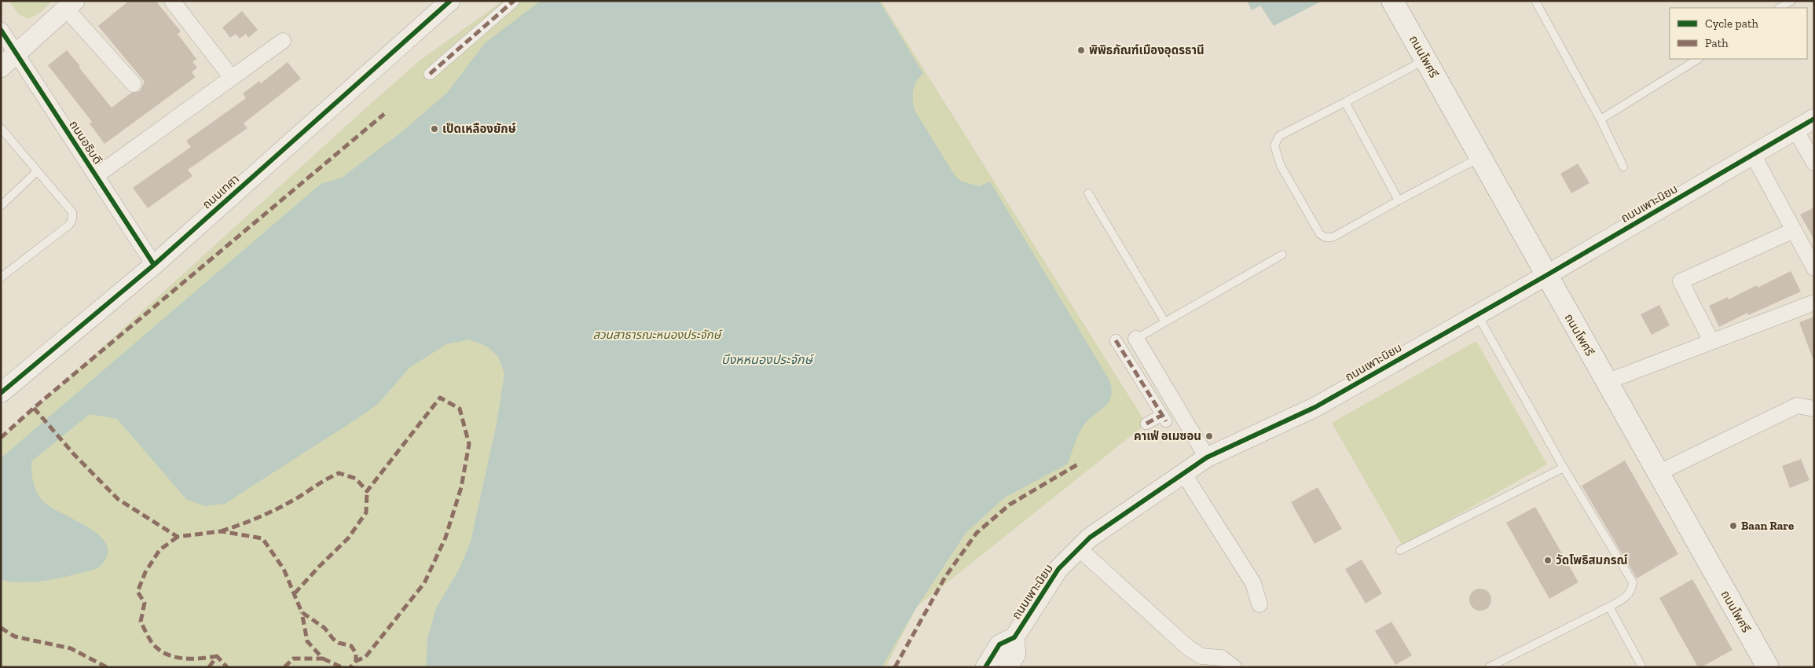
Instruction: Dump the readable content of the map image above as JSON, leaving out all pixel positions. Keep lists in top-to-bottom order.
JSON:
{
  "streets": {
    "main road": ["ถนนโพศรี"],
    "street": ["ถนนอธิบดี", "ถนนเทศา", "ถนนเพาะนิยม"]
  },
  "crossings": [
    ["ถนนโพศรี", "ถนนเพาะนิยม"],
    ["ถนนอธิบดี", "ถนนเทศา"]
  ],
  "water": ["บึงหหนองประจักษ์"],
  "parks": ["สวนสาธารณะหนองประจักษ์"],
  "places": [
    "พิพิธภัณฑ์เมืองอุดรธานี",
    "เป็ดเหลืองยักษ์",
    "คาเฟ่ อเมซอน",
    "Baan Rare",
    "วัดโพธิสมภรณ์"
  ],
  "legend": ["Cycle path", "Path"]
}
